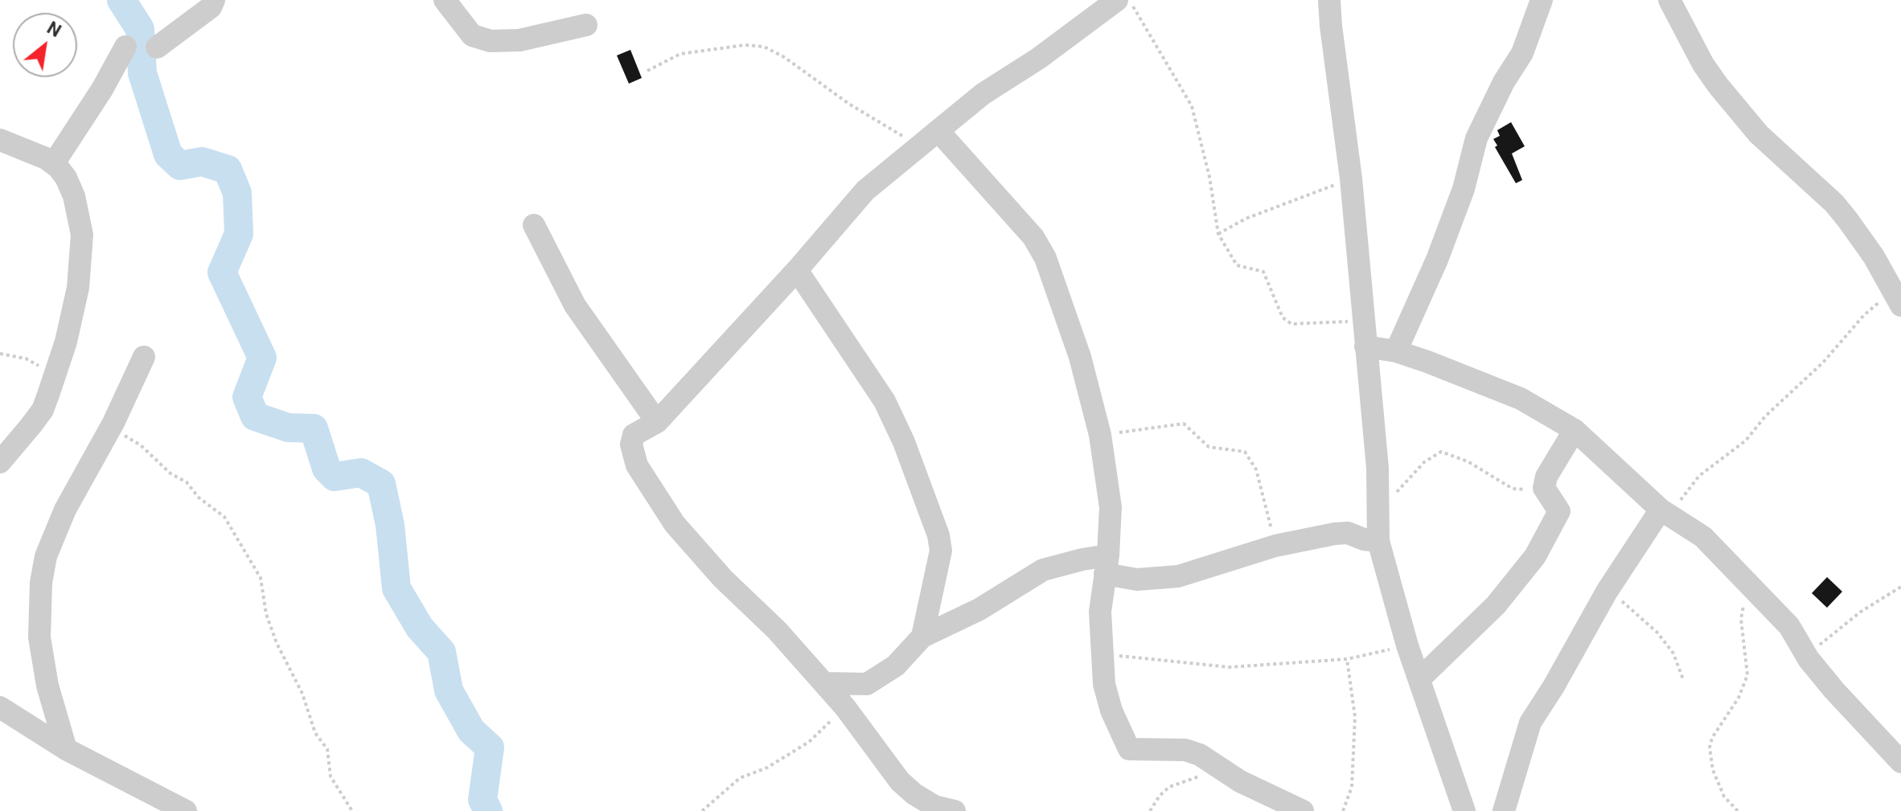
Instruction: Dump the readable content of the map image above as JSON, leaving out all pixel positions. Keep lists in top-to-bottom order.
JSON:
{
  "north": "top right"
}
